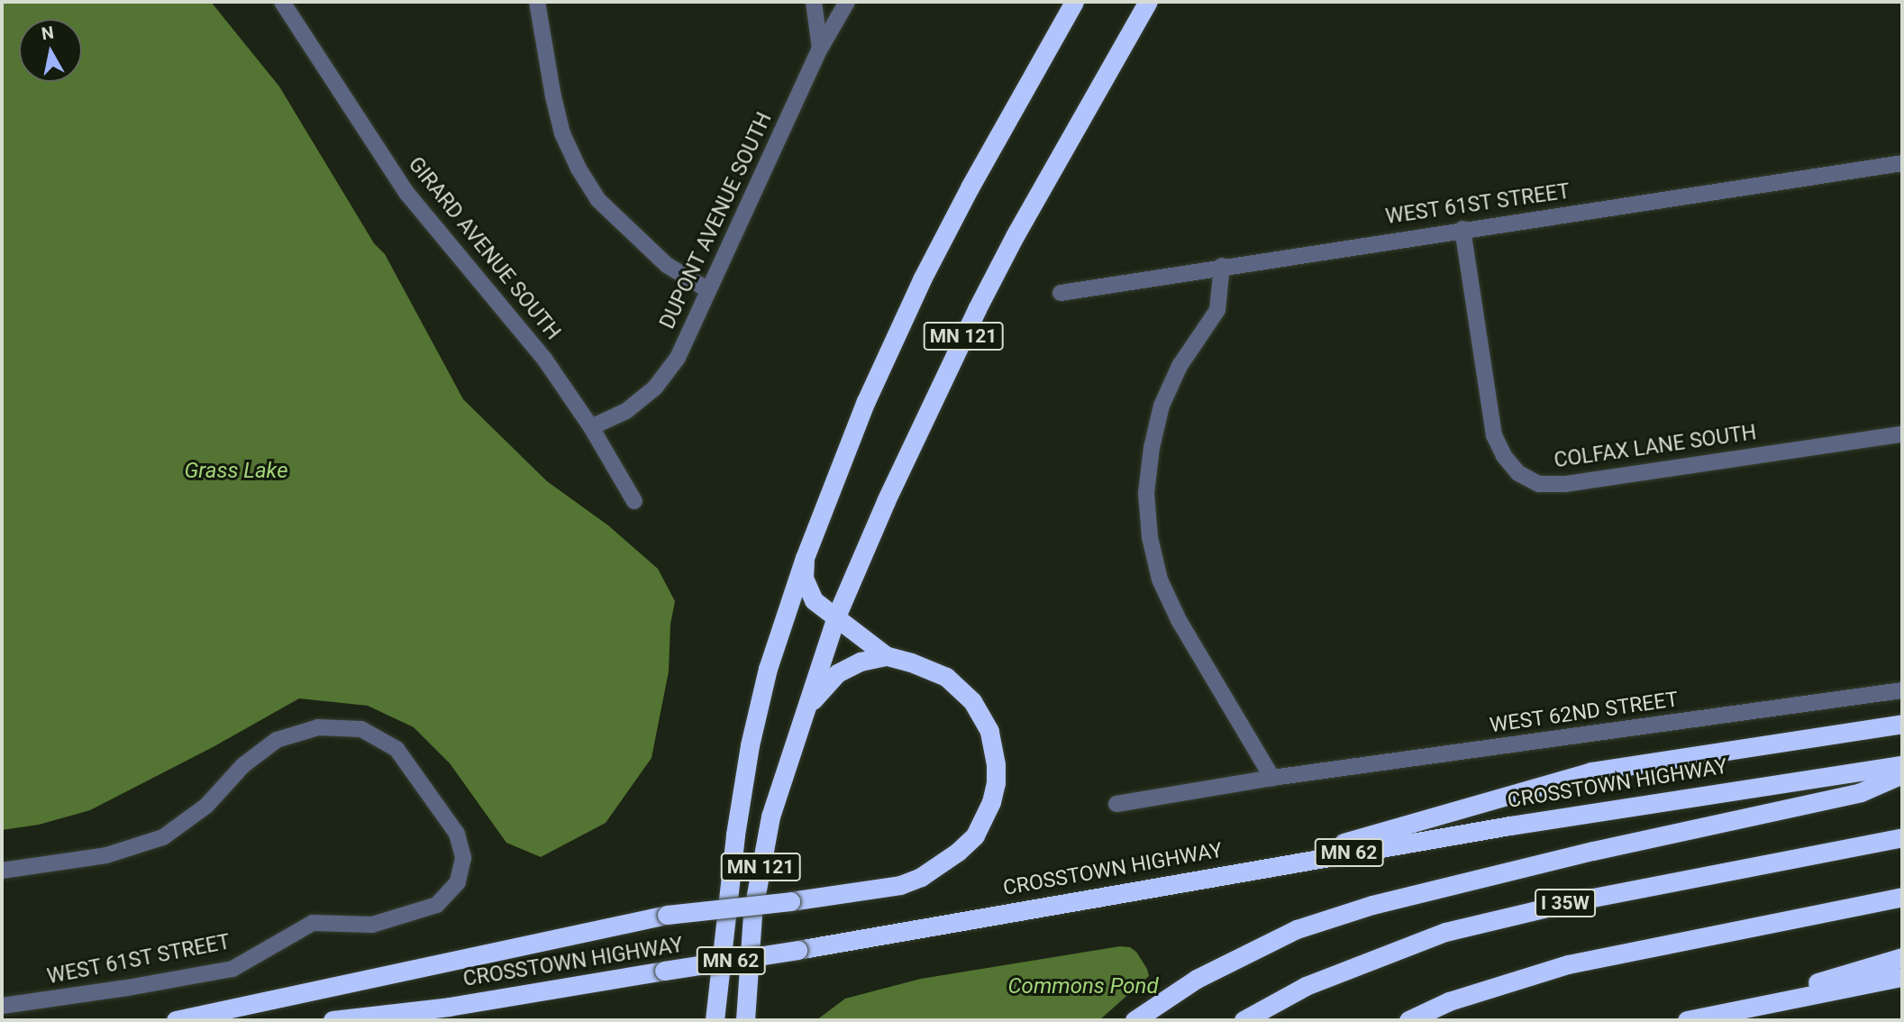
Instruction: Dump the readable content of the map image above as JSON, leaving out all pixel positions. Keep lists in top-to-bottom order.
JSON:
{
  "streets": {
    "highway": [
      "MN 121",
      "CROSSTOWN HIGHWAY",
      "MN 62",
      "I 35W"
    ],
    "street": [
      "WEST 61ST STREET",
      "DUPONT AVENUE SOUTH",
      "GIRARD AVENUE SOUTH",
      "COLFAX LANE SOUTH",
      "WEST 62ND STREET"
    ]
  },
  "crossings": [
    ["WEST 61ST STREET", "COLFAX LANE SOUTH"],
    ["DUPONT AVENUE SOUTH", "GIRARD AVENUE SOUTH"]
  ],
  "water": ["Grass Lake", "Commons Pond"],
  "north": "top"
}
